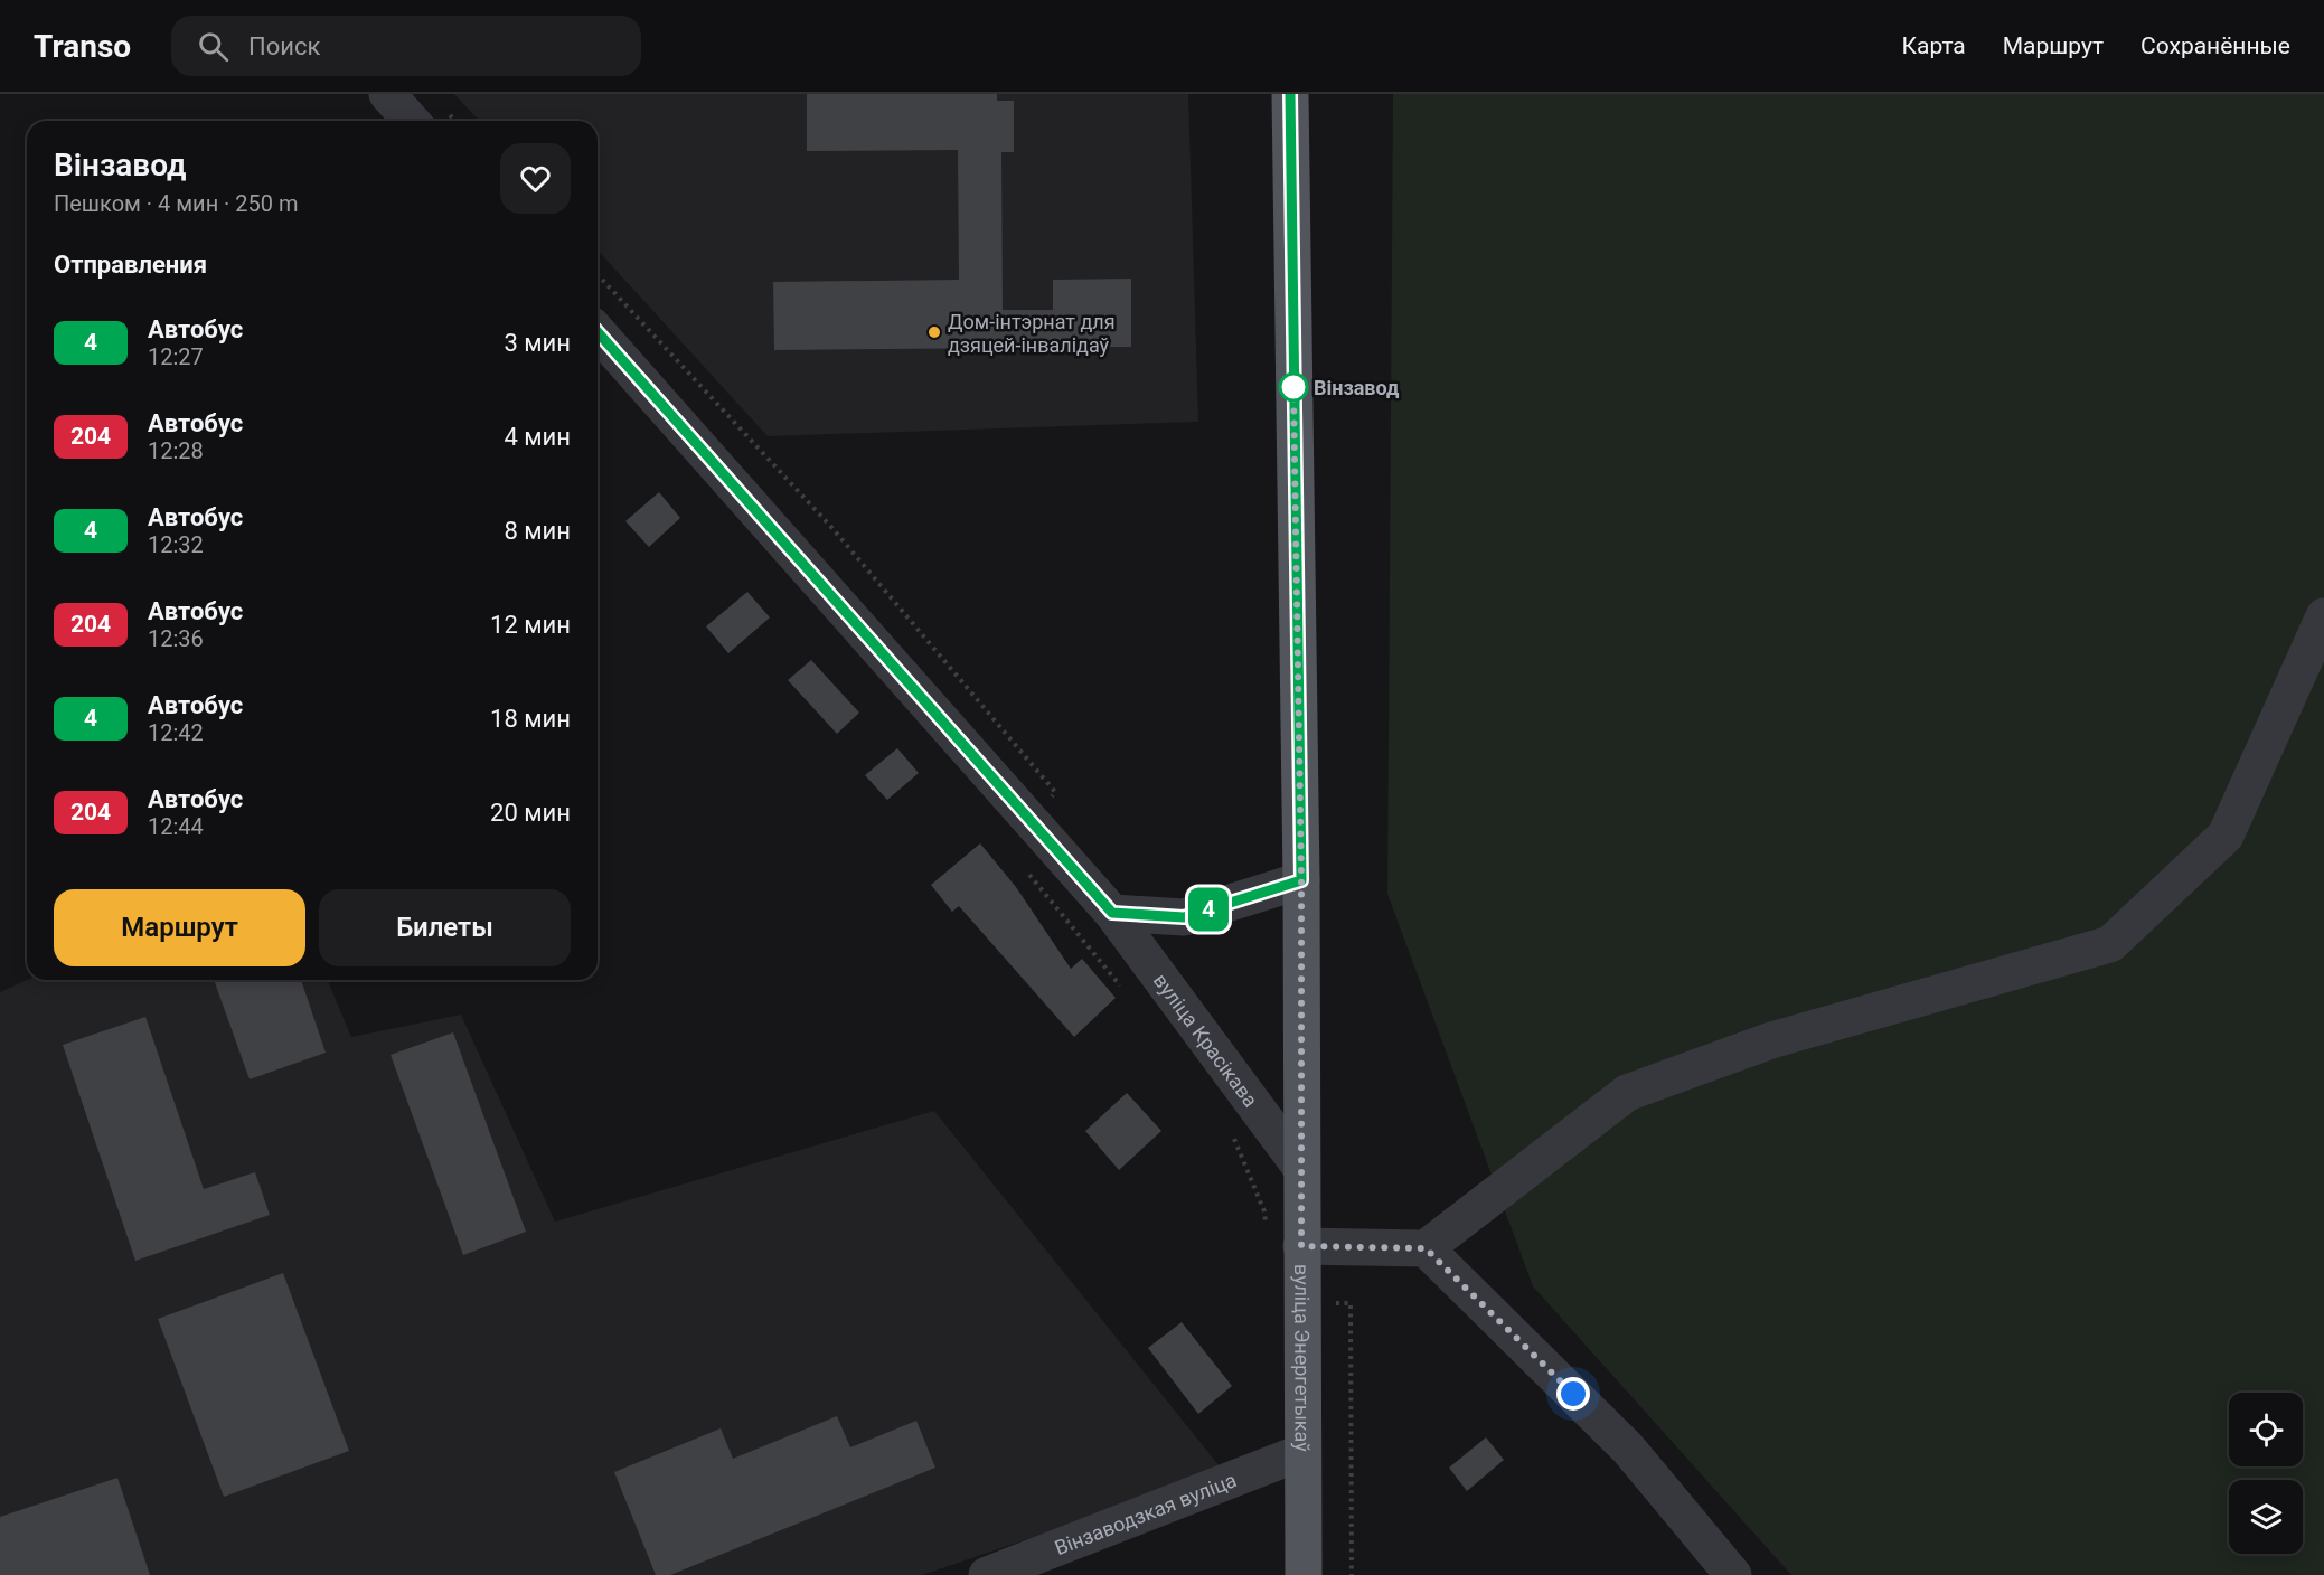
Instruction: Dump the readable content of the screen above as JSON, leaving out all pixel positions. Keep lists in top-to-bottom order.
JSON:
{
  "streets": {
    "main road": ["вуліца Энергетыкаў"],
    "street": ["вуліца Красікава", "Вінзаводзкая вуліца"]
  },
  "crossings": [
    ["вуліца Красікава", "вуліца Энергетыкаў"],
    ["вуліца Энергетыкаў", "Вінзаводзкая вуліца"]
  ],
  "places": ["Дом-інтэрнат для дзяцей-інвалідаў", "Вінзавод"],
  "lines": ["bus line 4"],
  "page": {
    "header": "Transo",
    "search": "Поиск",
    "nav": ["Карта", "Маршрут", "Сохранённые"],
    "on_map": "4",
    "heading": [
      ["Вінзавод", "Пешком · 4 мин · 250 m"],
      "Отправления"
    ],
    "list": [
      {
        "mark": "4",
        "name": "Автобус",
        "note": "12:27",
        "value": "3 мин"
      },
      {
        "mark": "204",
        "name": "Автобус",
        "note": "12:28",
        "value": "4 мин"
      },
      {
        "mark": "4",
        "name": "Автобус",
        "note": "12:32",
        "value": "8 мин"
      },
      {
        "mark": "204",
        "name": "Автобус",
        "note": "12:36",
        "value": "12 мин"
      },
      {
        "mark": "4",
        "name": "Автобус",
        "note": "12:42",
        "value": "18 мин"
      },
      {
        "mark": "204",
        "name": "Автобус",
        "note": "12:44",
        "value": "20 мин"
      }
    ],
    "buttons": ["Маршрут", "Билеты"]
  }
}
